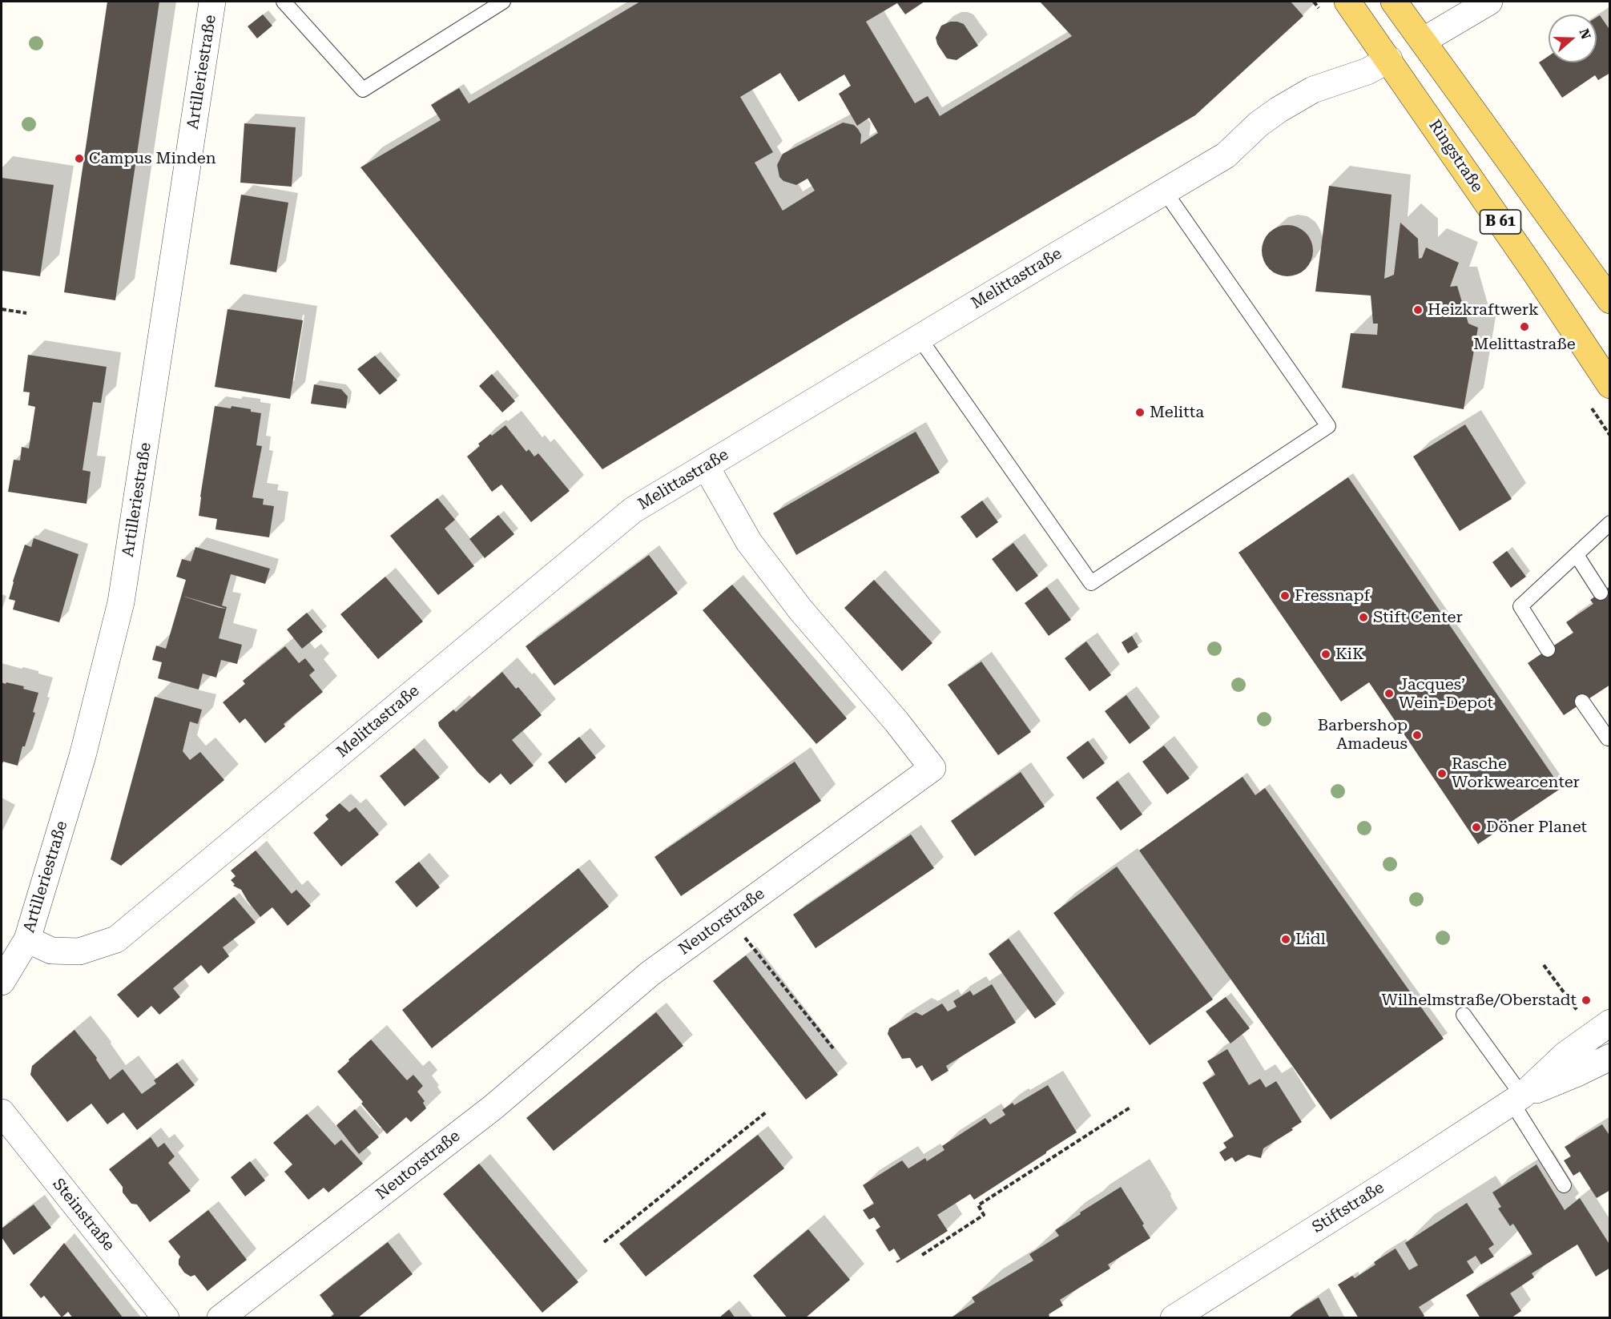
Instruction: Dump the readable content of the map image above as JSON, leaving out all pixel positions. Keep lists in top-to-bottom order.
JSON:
{
  "streets": {
    "main road": ["Ringstraße", "B 61"],
    "street": [
      "Artilleriestraße",
      "Melittastraße",
      "Neutorstraße",
      "Stiftstraße",
      "Steinstraße"
    ]
  },
  "crossings": [
    ["Artilleriestraße", "Melittastraße"],
    ["Ringstraße", "Melittastraße"],
    ["Melittastraße", "Neutorstraße"]
  ],
  "places": [
    "Campus Minden",
    "Heizkraftwerk",
    "Melittastraße",
    "Melitta",
    "Fressnapf",
    "Stift Center",
    "KiK",
    "Jacques’ Wein-Depot",
    "Barbershop Amadeus",
    "Rasche Workwearcenter",
    "Döner Planet",
    "Lidl",
    "Wilhelmstraße/Oberstadt"
  ],
  "north": "right"
}
